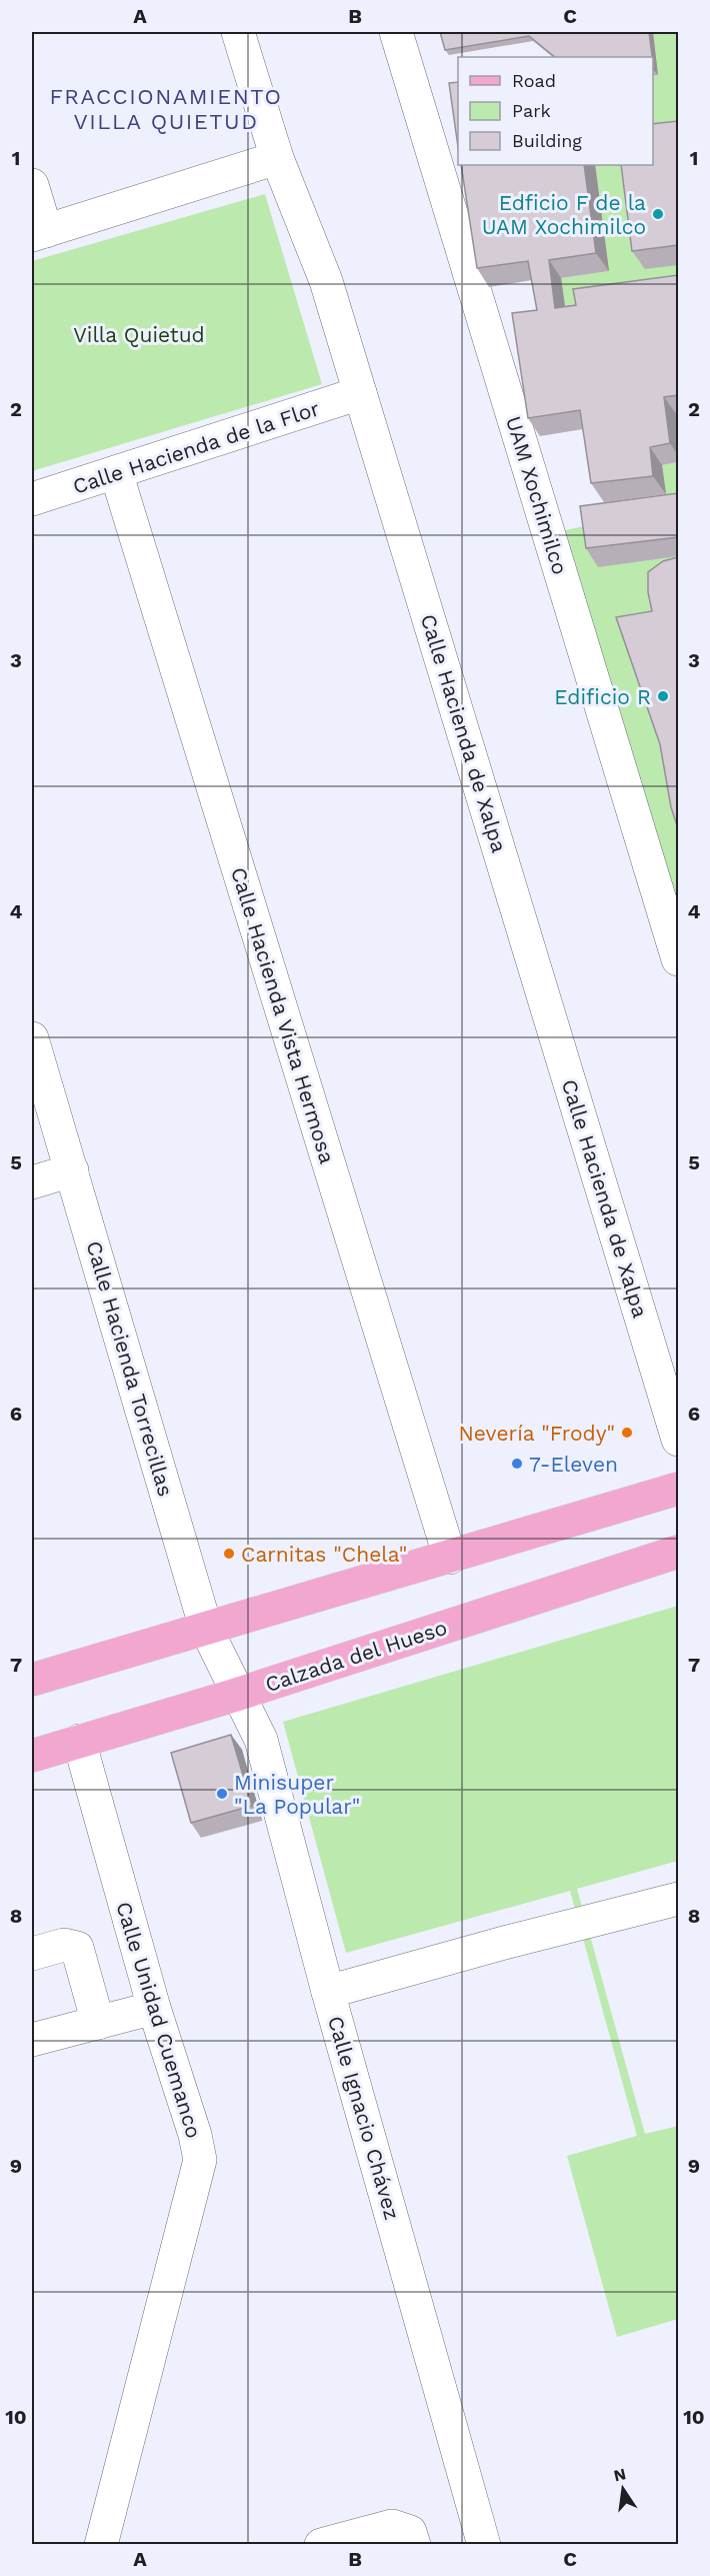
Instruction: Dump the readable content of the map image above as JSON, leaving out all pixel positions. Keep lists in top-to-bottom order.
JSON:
{
  "streets": {
    "main road": ["Calzada del Hueso"],
    "street": [
      "Calle Hacienda de la Flor",
      "UAM Xochimilco",
      "Calle Hacienda de Xalpa",
      "Calle Hacienda Vista Hermosa",
      "Calle Hacienda Torrecillas",
      "Calle Unidad Cuemanco",
      "Calle Ignacio Chávez"
    ]
  },
  "crossings": [
    ["Calle Hacienda de la Flor", "Calle Hacienda de Xalpa"],
    ["Calle Hacienda de la Flor", "Calle Hacienda Vista Hermosa"],
    ["Calle Hacienda Torrecillas", "Calzada del Hueso"],
    ["Calle Hacienda Torrecillas", "Calle Ignacio Chávez"],
    ["Calzada del Hueso", "Calle Unidad Cuemanco"],
    ["Calzada del Hueso", "Calle Ignacio Chávez"]
  ],
  "districts": ["FRACCIONAMIENTO VILLA QUIETUD"],
  "parks": ["Villa Quietud"],
  "places": [
    "Edficio F de la UAM Xochimilco",
    "Edificio R",
    "Nevería \"Frody\"",
    "7-Eleven",
    "Carnitas \"Chela\"",
    "Minisuper \"La Popular\""
  ],
  "legend": ["Road", "Park", "Building"],
  "north": "top",
  "grid": {
    "columns": ["A", "B", "C"],
    "rows": [
      "1",
      "2",
      "3",
      "4",
      "5",
      "6",
      "7",
      "8",
      "9",
      "10"
    ]
  }
}
